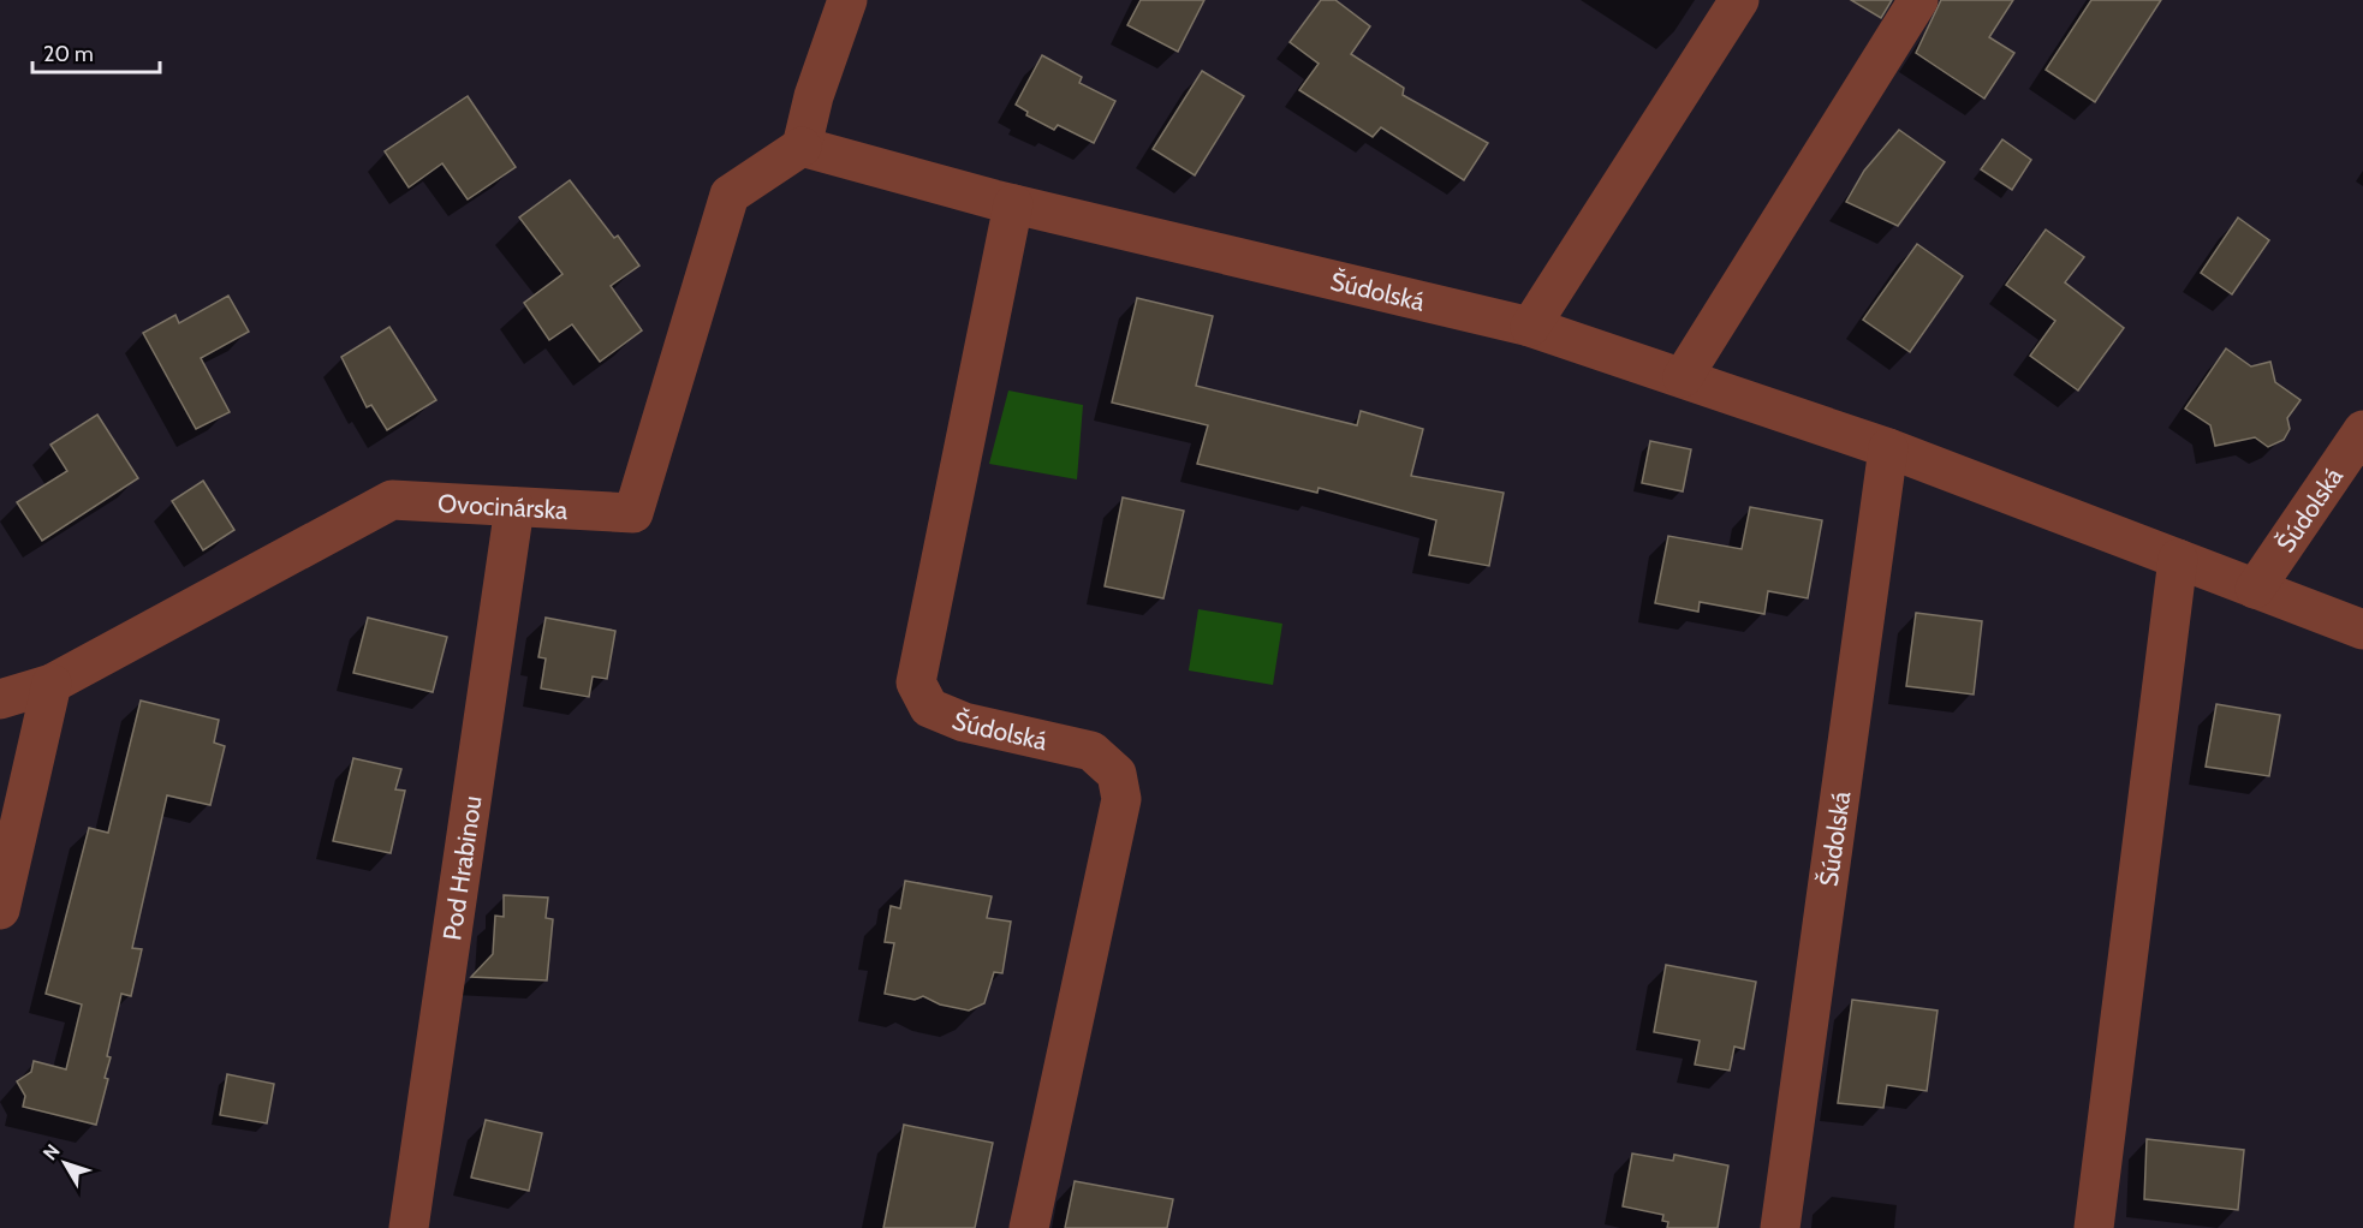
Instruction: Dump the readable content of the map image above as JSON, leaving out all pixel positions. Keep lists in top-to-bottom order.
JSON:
{
  "streets": {
    "street": ["Šúdolská", "Ovocinárska", "Pod Hrabinou"]
  },
  "crossings": [
    ["Šúdolská", "Ovocinárska"],
    ["Ovocinárska", "Pod Hrabinou"]
  ],
  "scale_bar": "20 m",
  "north": "top left"
}
